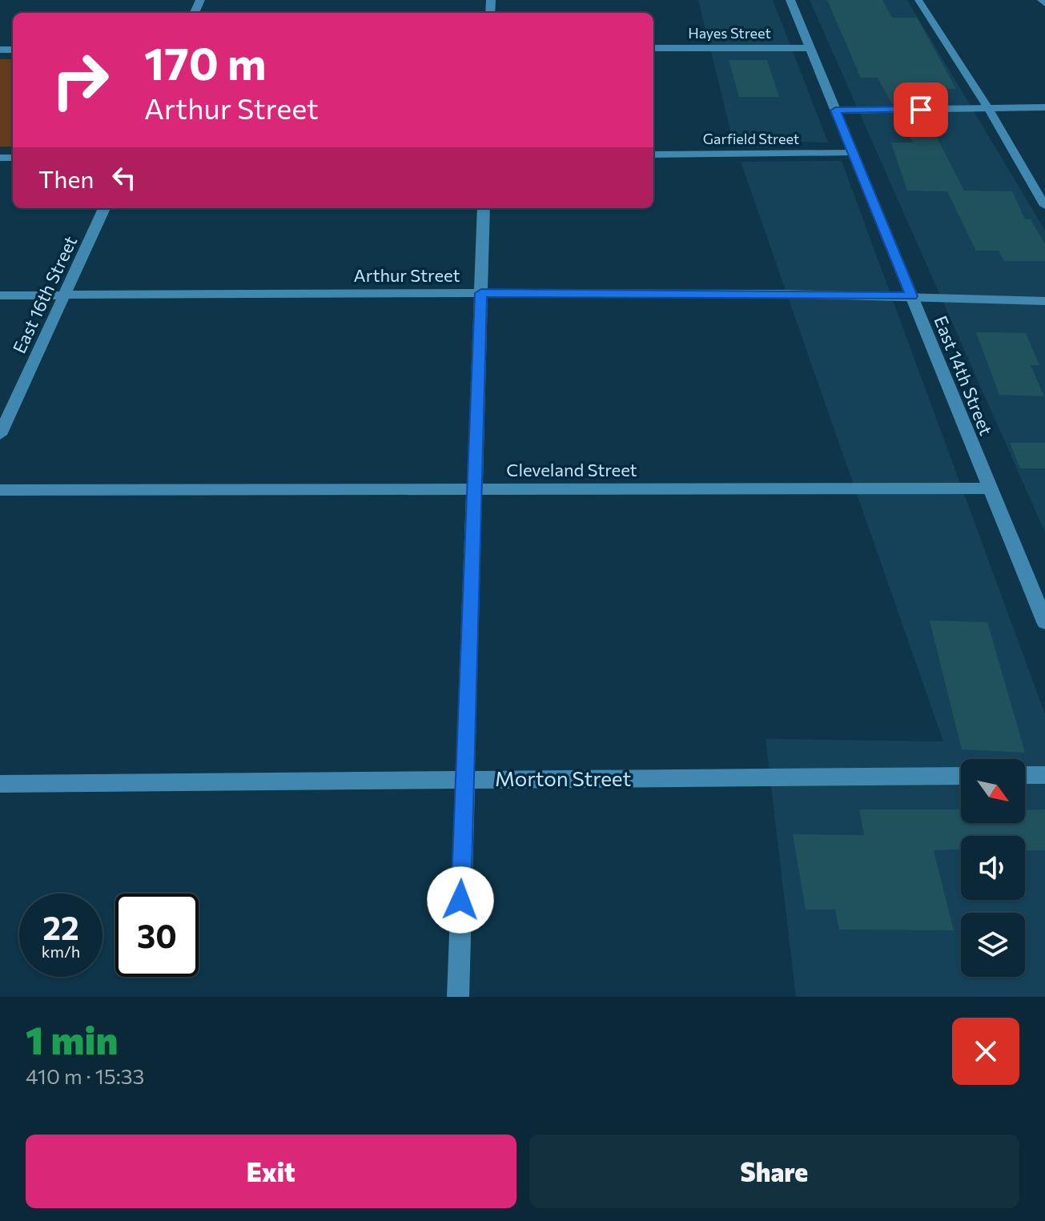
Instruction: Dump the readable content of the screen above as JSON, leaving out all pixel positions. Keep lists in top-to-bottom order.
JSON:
{
  "streets": {
    "street": [
      "Hayes Street",
      "Garfield Street",
      "Arthur Street",
      "East 16th Street",
      "East 14th Street",
      "Cleveland Street",
      "Morton Street"
    ]
  },
  "crossings": [
    ["Hayes Street", "East 14th Street"],
    ["Garfield Street", "East 14th Street"],
    ["Arthur Street", "East 16th Street"],
    ["Arthur Street", "East 14th Street"],
    ["East 14th Street", "Cleveland Street"]
  ],
  "north": "bottom right",
  "page": {
    "turn": ["170 m", "Arthur Street"],
    "then": "Then",
    "speed": "22 km/h",
    "limit": "30",
    "heading": ["1 min", "410 m · 15:33"],
    "buttons": ["Exit", "Share"]
  }
}
